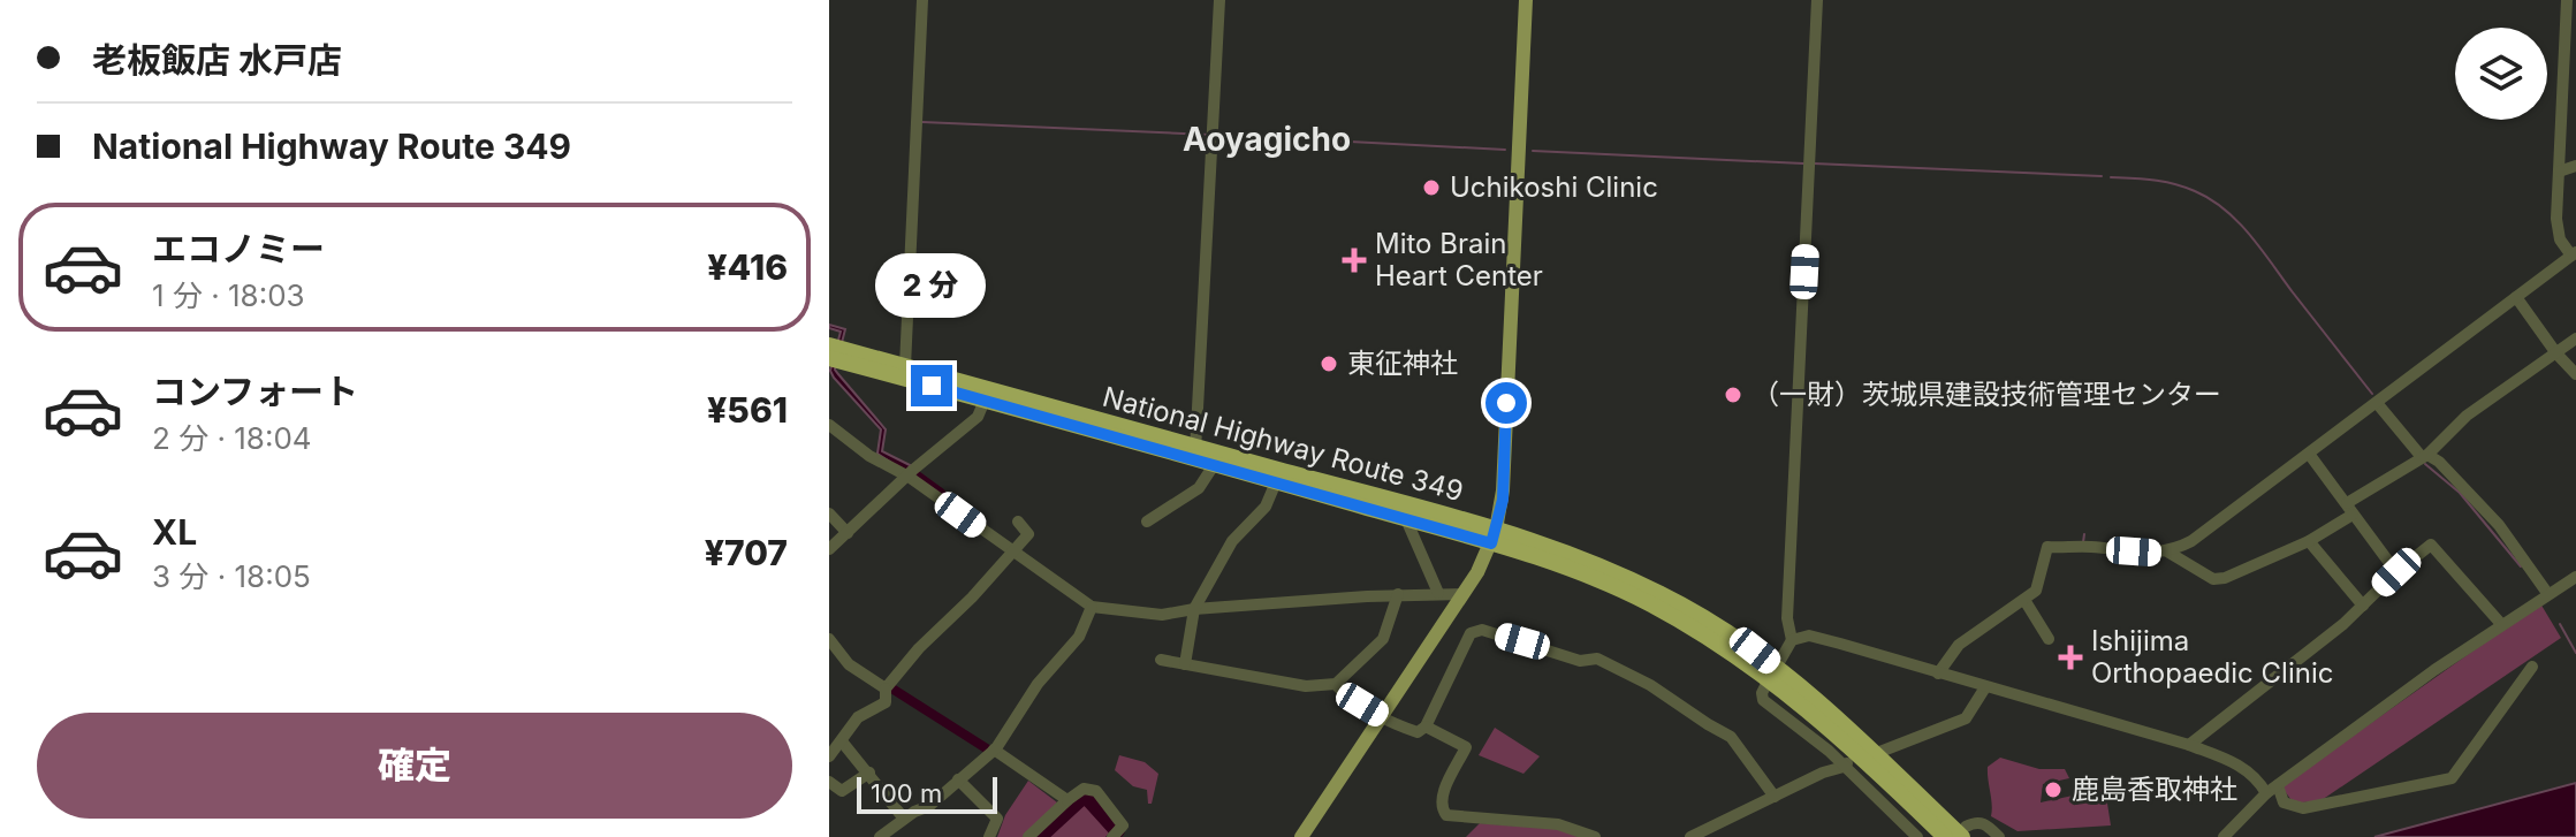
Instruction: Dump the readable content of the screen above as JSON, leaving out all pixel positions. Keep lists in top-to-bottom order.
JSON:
{
  "streets": {
    "highway": ["National Highway Route 349"]
  },
  "districts": ["Aoyagicho"],
  "places": {
    "other": [
      "Uchikoshi Clinic",
      "東征神社",
      "（一財）茨城県建設技術管理センター",
      "鹿島香取神社"
    ],
    "health": ["Mito Brain Heart Center", "Ishijima Orthopaedic Clinic"]
  },
  "scale_bar": "100 m",
  "page": {
    "banner": ["老板飯店 水戸店", "National Highway Route 349"],
    "list": [
      {
        "name": "エコノミー",
        "note": "1 分 · 18:03",
        "value": "¥416"
      },
      {
        "name": "コンフォート",
        "note": "2 分 · 18:04",
        "value": "¥561"
      },
      {
        "name": "XL",
        "note": "3 分 · 18:05",
        "value": "¥707"
      }
    ],
    "bubble": "2 分",
    "buttons": "確定",
    "scale": "100 m"
  }
}
